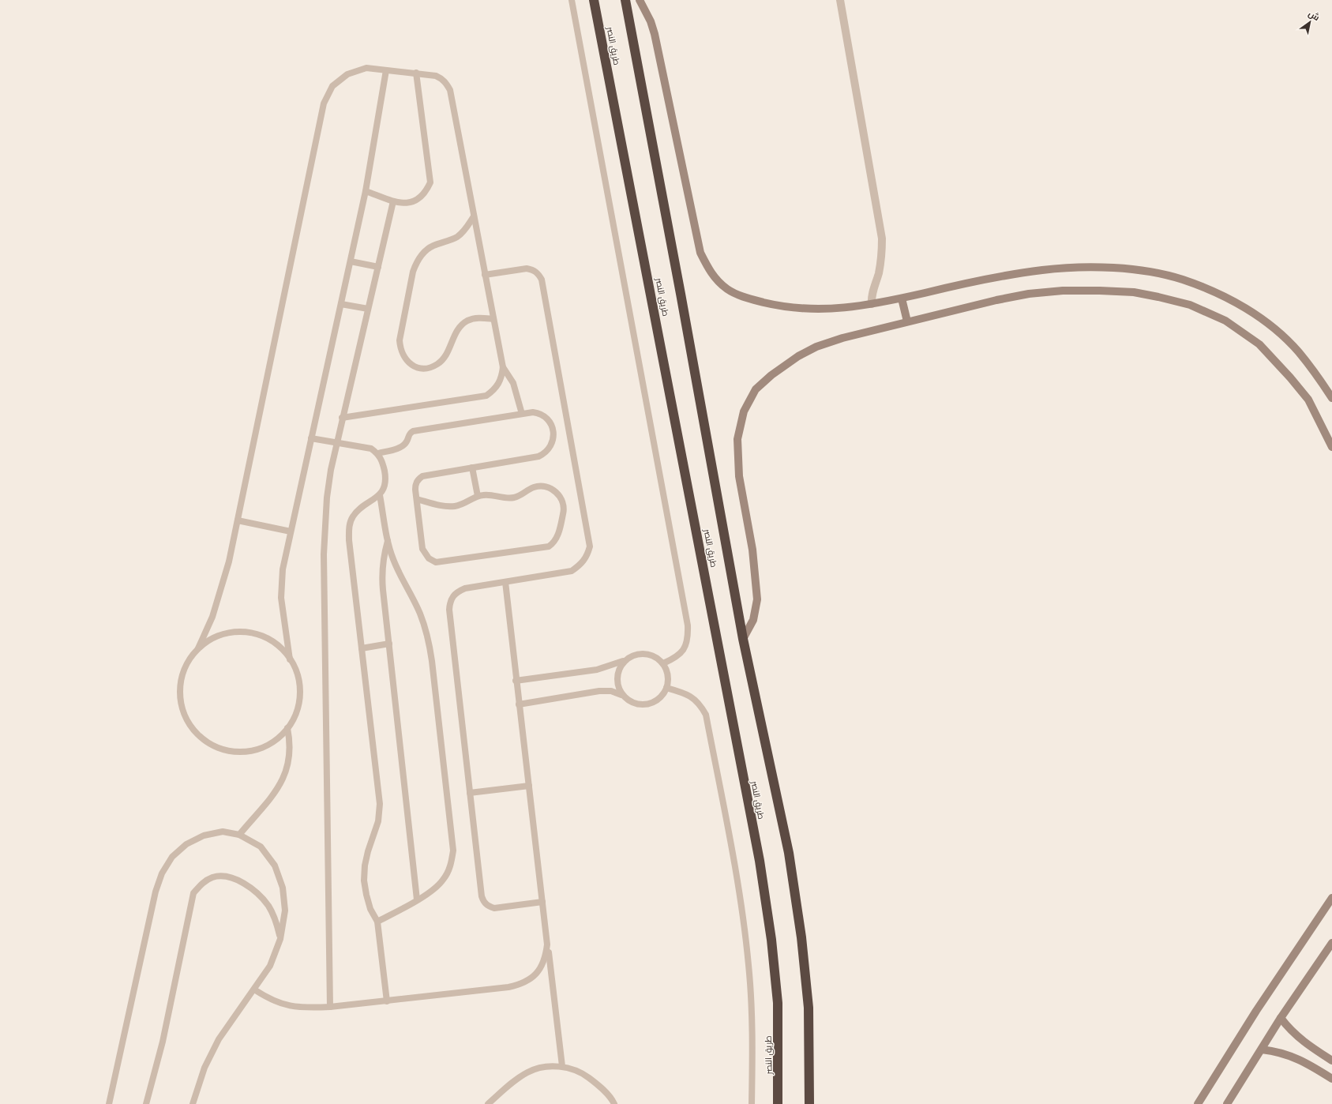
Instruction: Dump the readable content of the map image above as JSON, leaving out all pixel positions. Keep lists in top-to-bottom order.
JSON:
{
  "streets": {
    "highway": ["طريق النصر"]
  },
  "north": "top right"
}
